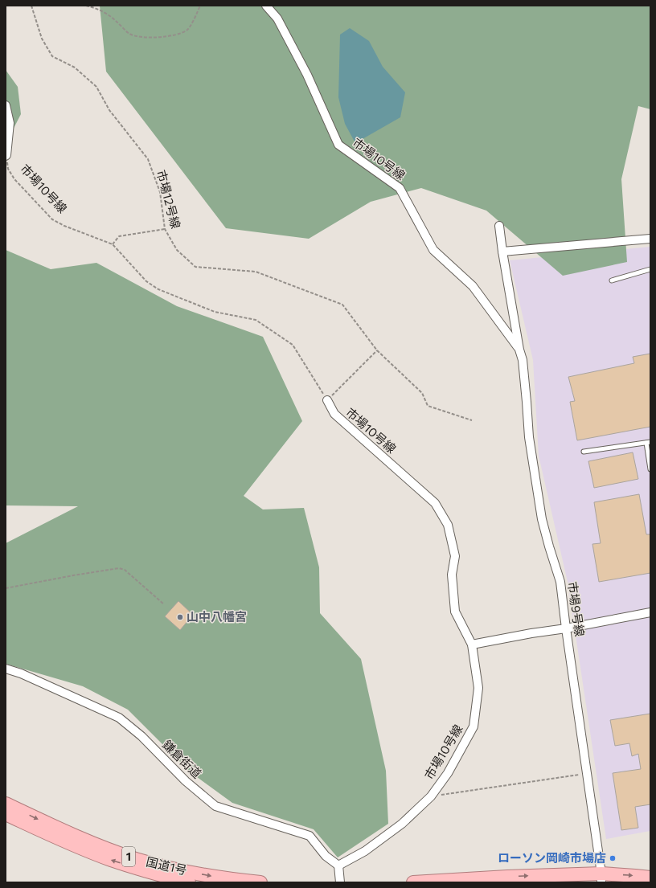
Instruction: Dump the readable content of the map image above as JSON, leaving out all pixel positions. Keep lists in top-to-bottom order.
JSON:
{
  "streets": {
    "highway": ["1", "国道1号"],
    "street": ["市場10号線", "市場9号線", "鎌倉街道"],
    "path": ["市場12号線"]
  },
  "crossings": [
    ["市場10号線", "市場9号線"],
    ["市場10号線", "鎌倉街道"]
  ],
  "places": ["山中八幡宮", "ローソン岡崎市場店"]
}
